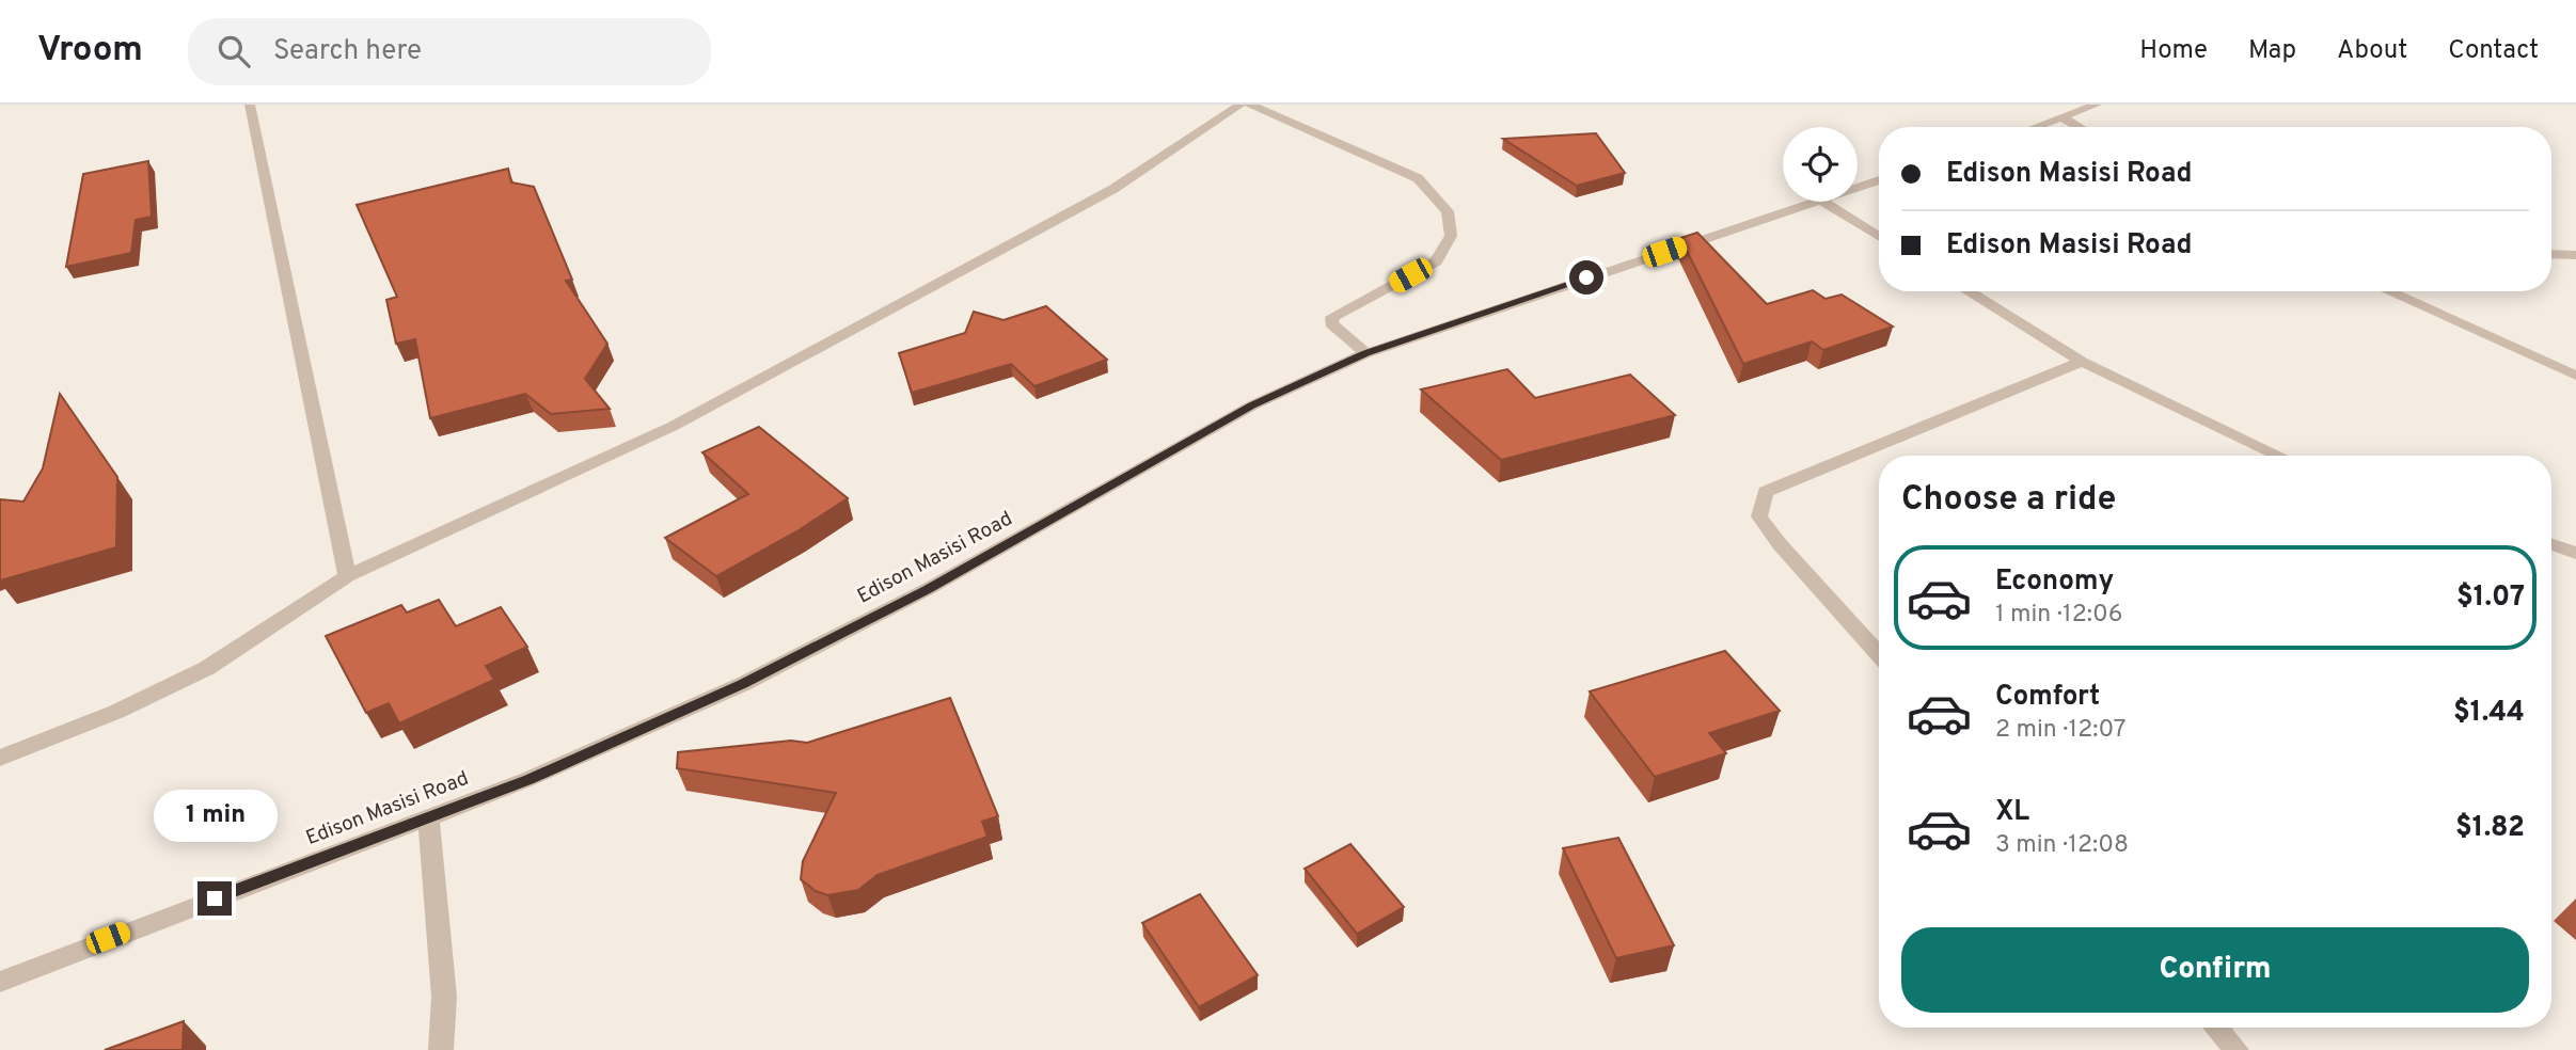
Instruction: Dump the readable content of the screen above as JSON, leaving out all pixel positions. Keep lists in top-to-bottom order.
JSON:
{
  "streets": {
    "street": ["Edison Masisi Road"]
  },
  "page": {
    "header": "Vroom",
    "search": "Search here",
    "nav": [
      "Home",
      "Map",
      "About",
      "Contact"
    ],
    "banner": ["Edison Masisi Road", "Edison Masisi Road"],
    "heading": "Choose a ride",
    "list": [
      {
        "name": "Economy",
        "note": "1 min · 12:06",
        "value": "$1.07"
      },
      {
        "name": "Comfort",
        "note": "2 min · 12:07",
        "value": "$1.44"
      },
      {
        "name": "XL",
        "note": "3 min · 12:08",
        "value": "$1.82"
      }
    ],
    "bubble": "1 min",
    "buttons": "Confirm"
  }
}
